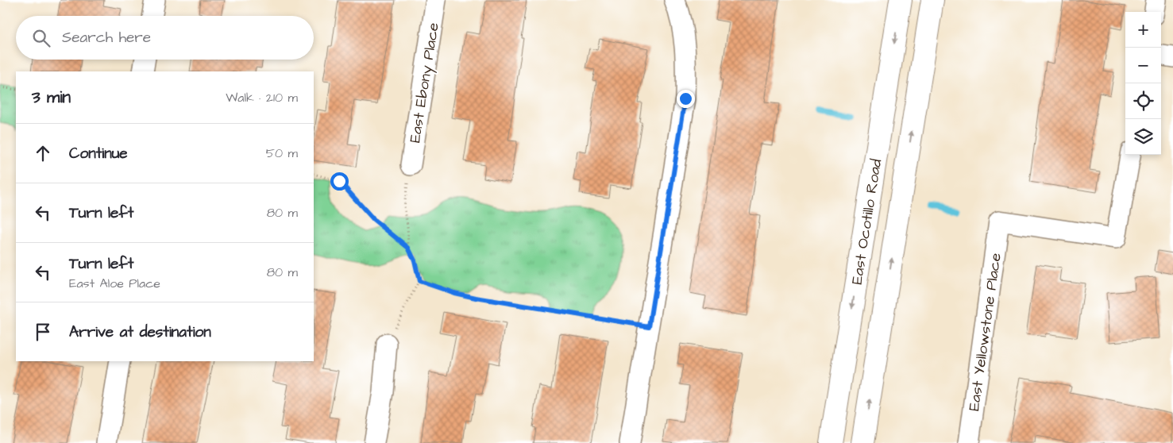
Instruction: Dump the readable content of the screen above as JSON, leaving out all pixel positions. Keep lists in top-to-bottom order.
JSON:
{
  "streets": {
    "main road": ["East Ocotillo Road"],
    "street": ["East Ebony Place", "East Yellowstone Place"]
  },
  "page": {
    "map_buttons": ["+", "−"],
    "search": "Search here",
    "heading": ["3 min", "Walk · 210 m"],
    "list": [
      ["Continue", "50 m"],
      ["Turn left", "80 m"],
      ["Turn left", "East Aloe Place", "80 m"],
      "Arrive at destination"
    ]
  }
}
